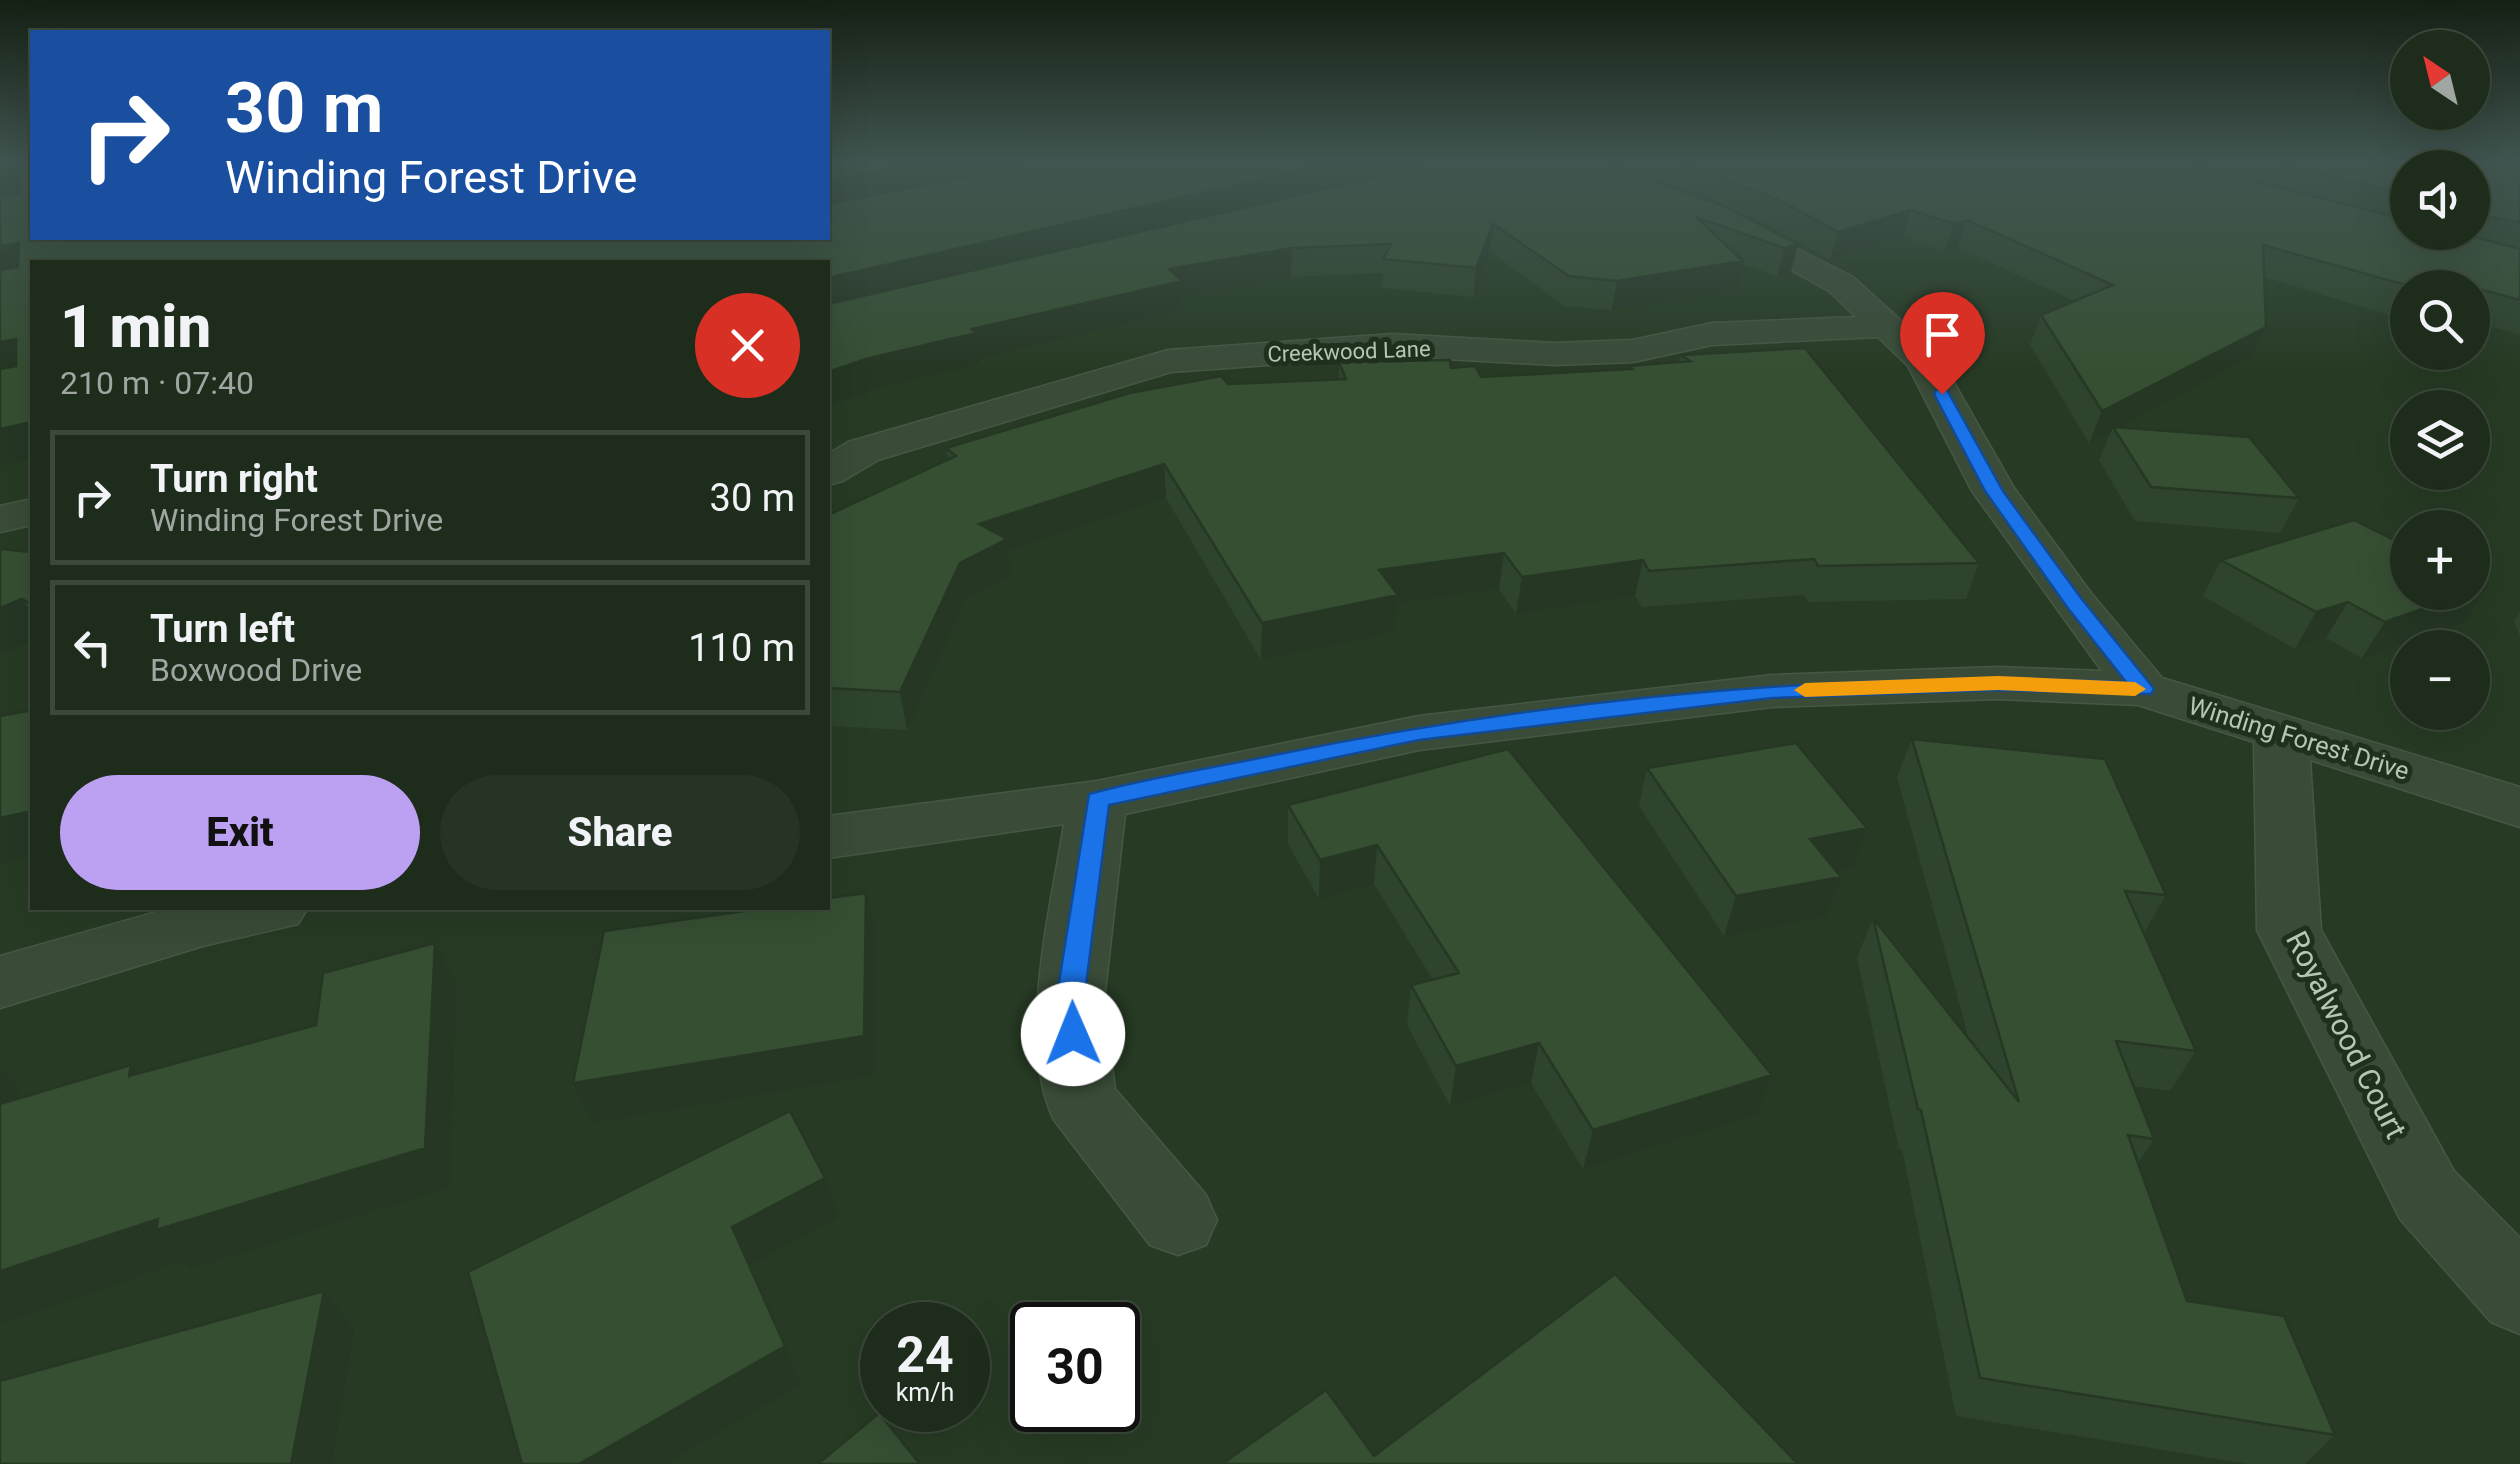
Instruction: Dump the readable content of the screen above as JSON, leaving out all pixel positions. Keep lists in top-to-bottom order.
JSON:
{
  "streets": {
    "street": ["Creekwood Lane", "Winding Forest Drive", "Royalwood Court"]
  },
  "crossings": [
    ["Winding Forest Drive", "Royalwood Court"]
  ],
  "north": "top left",
  "page": {
    "map_buttons": ["+", "−"],
    "turn": ["30 m", "Winding Forest Drive"],
    "heading": ["1 min", "210 m · 07:40"],
    "list": [
      {
        "name": "Turn right",
        "note": "Winding Forest Drive",
        "value": "30 m"
      },
      {
        "name": "Turn left",
        "note": "Boxwood Drive",
        "value": "110 m"
      }
    ],
    "buttons": ["Exit", "Share"],
    "speed": "24 km/h",
    "limit": "30"
  }
}
